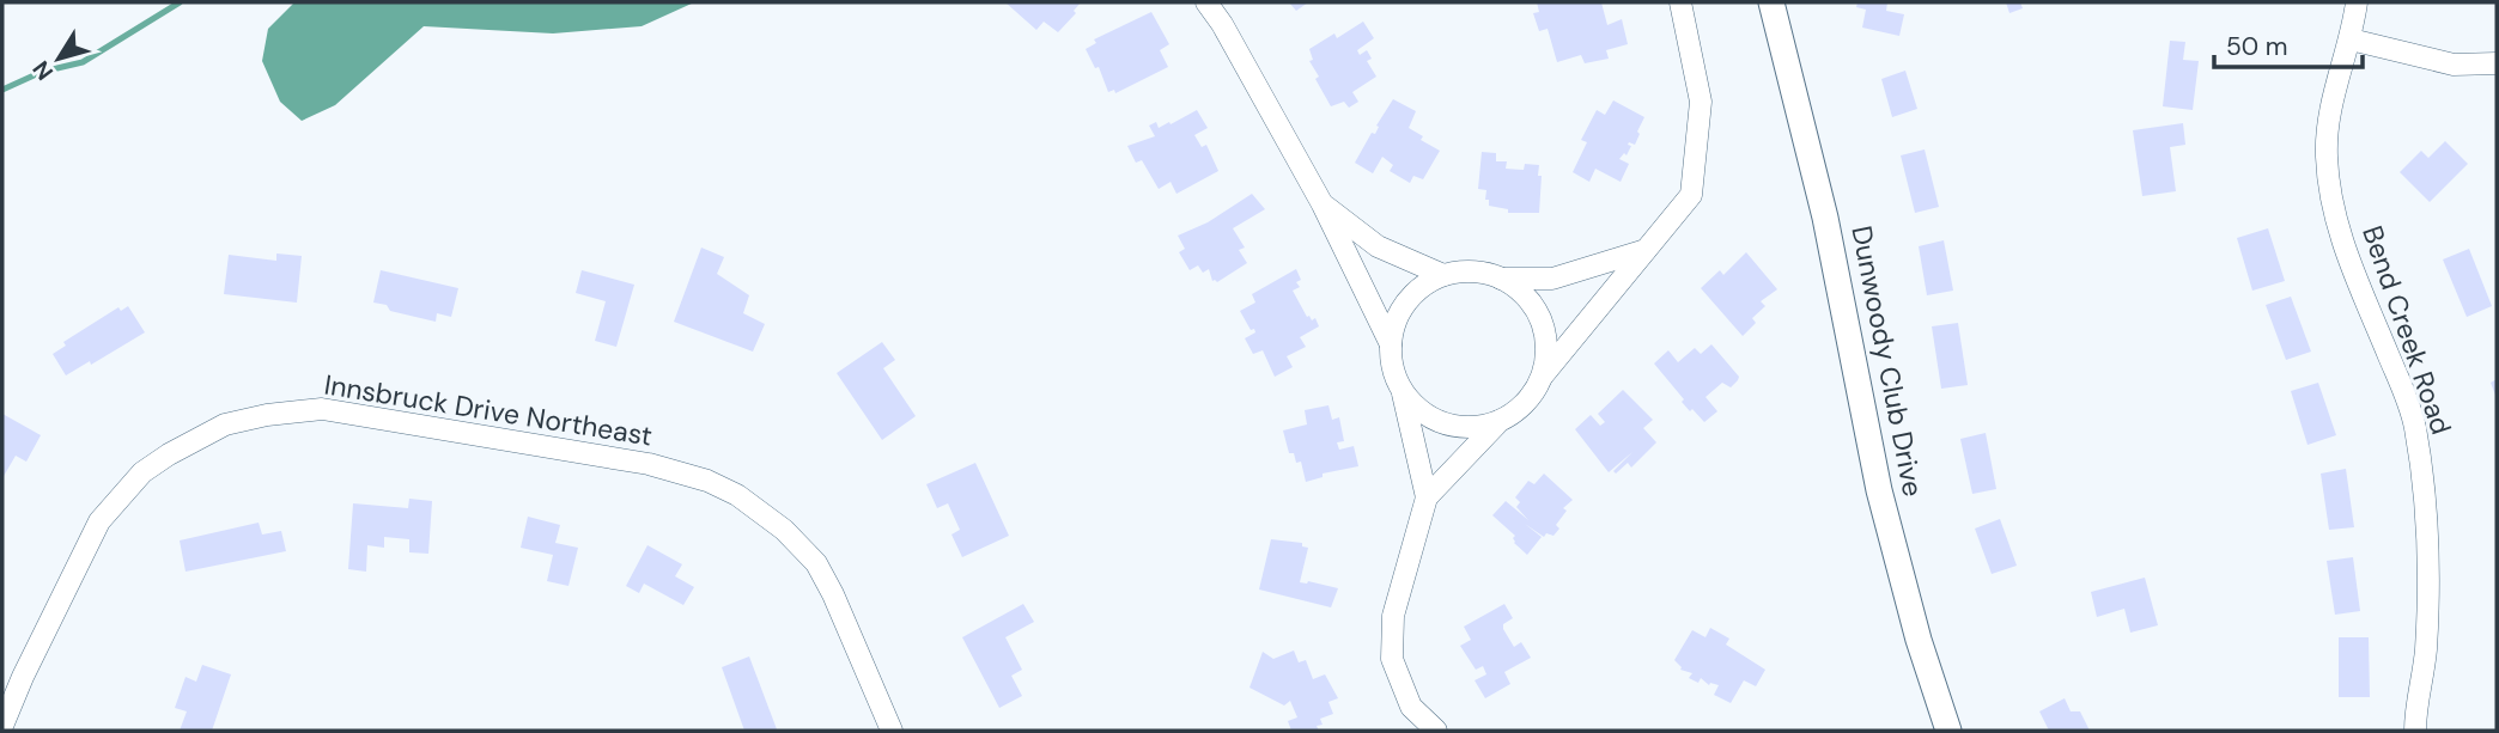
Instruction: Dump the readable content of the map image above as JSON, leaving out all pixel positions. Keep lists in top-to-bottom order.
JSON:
{
  "streets": {
    "street": ["Bend Creek Road", "Dunwoody Club Drive", "Innsbruck Drive Northeast"]
  },
  "scale_bar": "50 m",
  "north": "bottom left"
}
